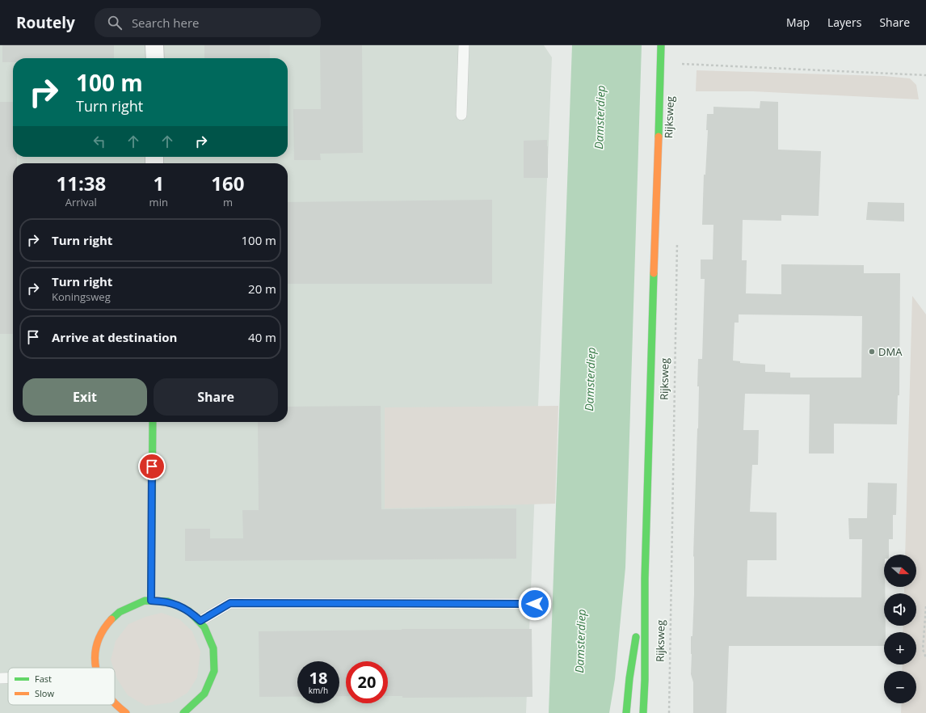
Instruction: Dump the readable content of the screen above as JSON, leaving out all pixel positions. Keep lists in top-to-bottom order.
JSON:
{
  "streets": {
    "main road": ["Rijksweg"]
  },
  "water": ["Damsterdiep"],
  "places": ["DMA"],
  "legend": ["Fast", "Slow"],
  "north": "right",
  "page": {
    "header": "Routely",
    "search": "Search here",
    "nav": ["Map", "Layers", "Share"],
    "turn": ["100 m", "Turn right"],
    "eta": [
      "11:38",
      "Arrival",
      "1",
      "min",
      "160",
      "m"
    ],
    "list": [
      {
        "name": "Turn right",
        "value": "100 m"
      },
      {
        "name": "Turn right",
        "note": "Koningsweg",
        "value": "20 m"
      },
      {
        "name": "Arrive at destination",
        "value": "40 m"
      }
    ],
    "buttons": ["Exit", "Share"],
    "map_buttons": ["+", "−"],
    "speed": "18 km/h",
    "limit": "20"
  }
}
